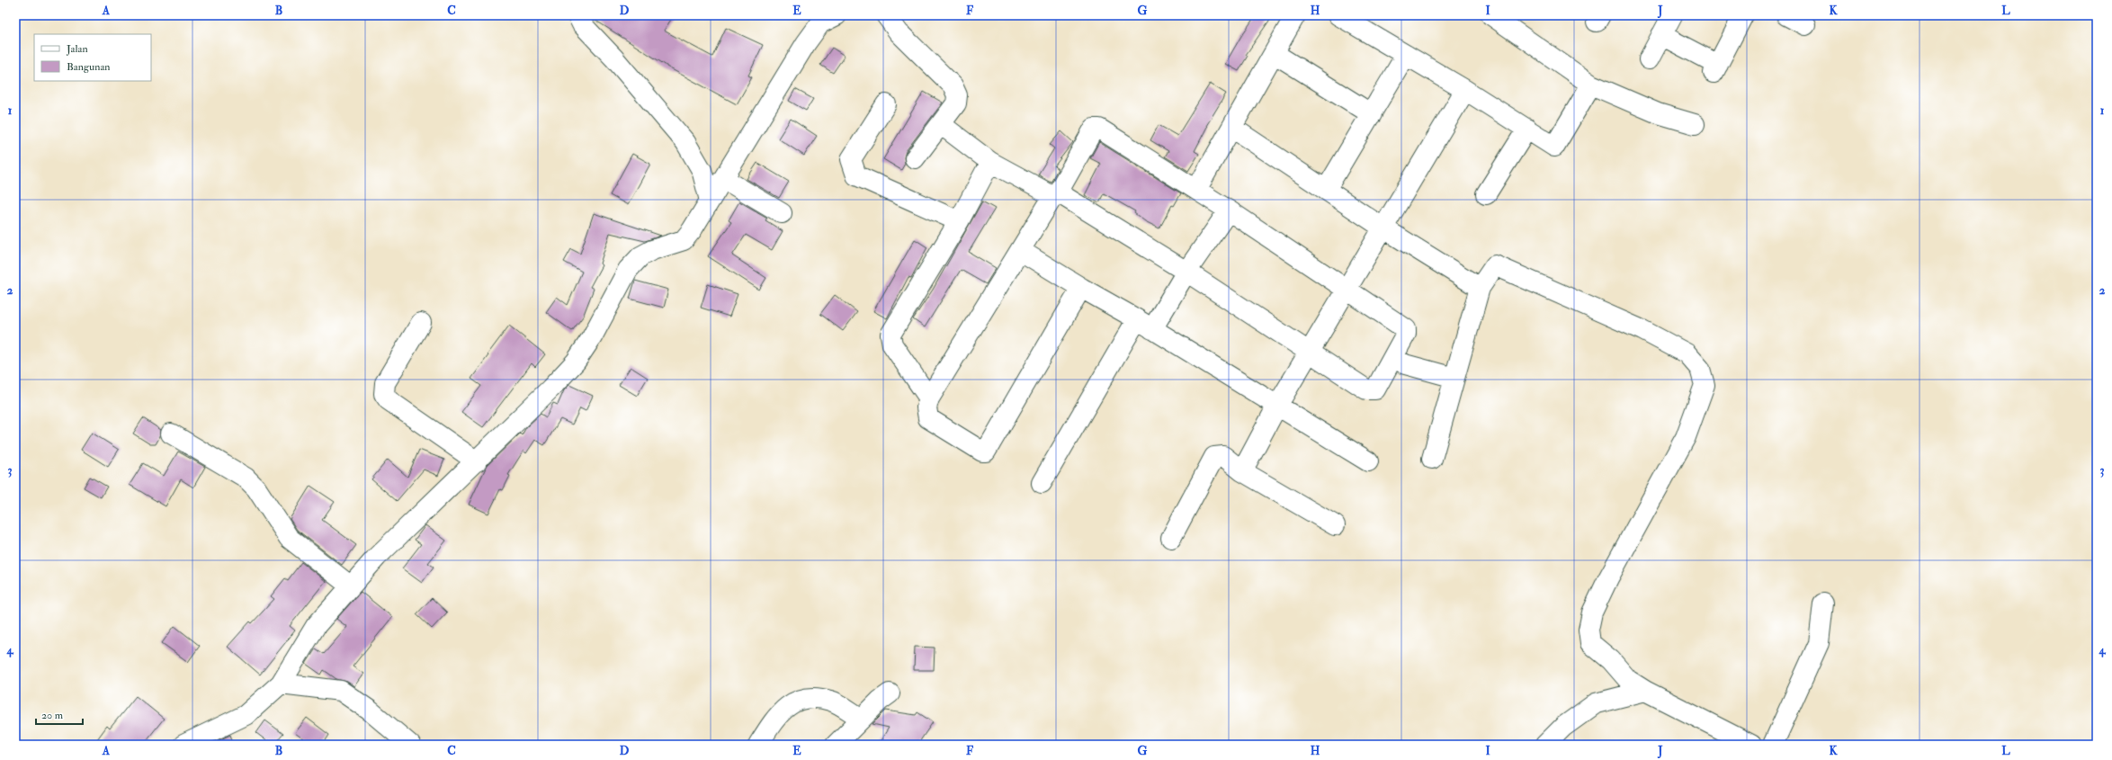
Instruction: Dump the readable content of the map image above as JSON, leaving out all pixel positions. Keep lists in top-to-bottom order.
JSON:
{
  "legend": ["Jalan", "Bangunan"],
  "scale_bar": "20 m",
  "grid": {
    "columns": [
      "A",
      "B",
      "C",
      "D",
      "E",
      "F",
      "G",
      "H",
      "I",
      "J",
      "K",
      "L"
    ],
    "rows": [
      "1",
      "2",
      "3",
      "4"
    ]
  }
}
